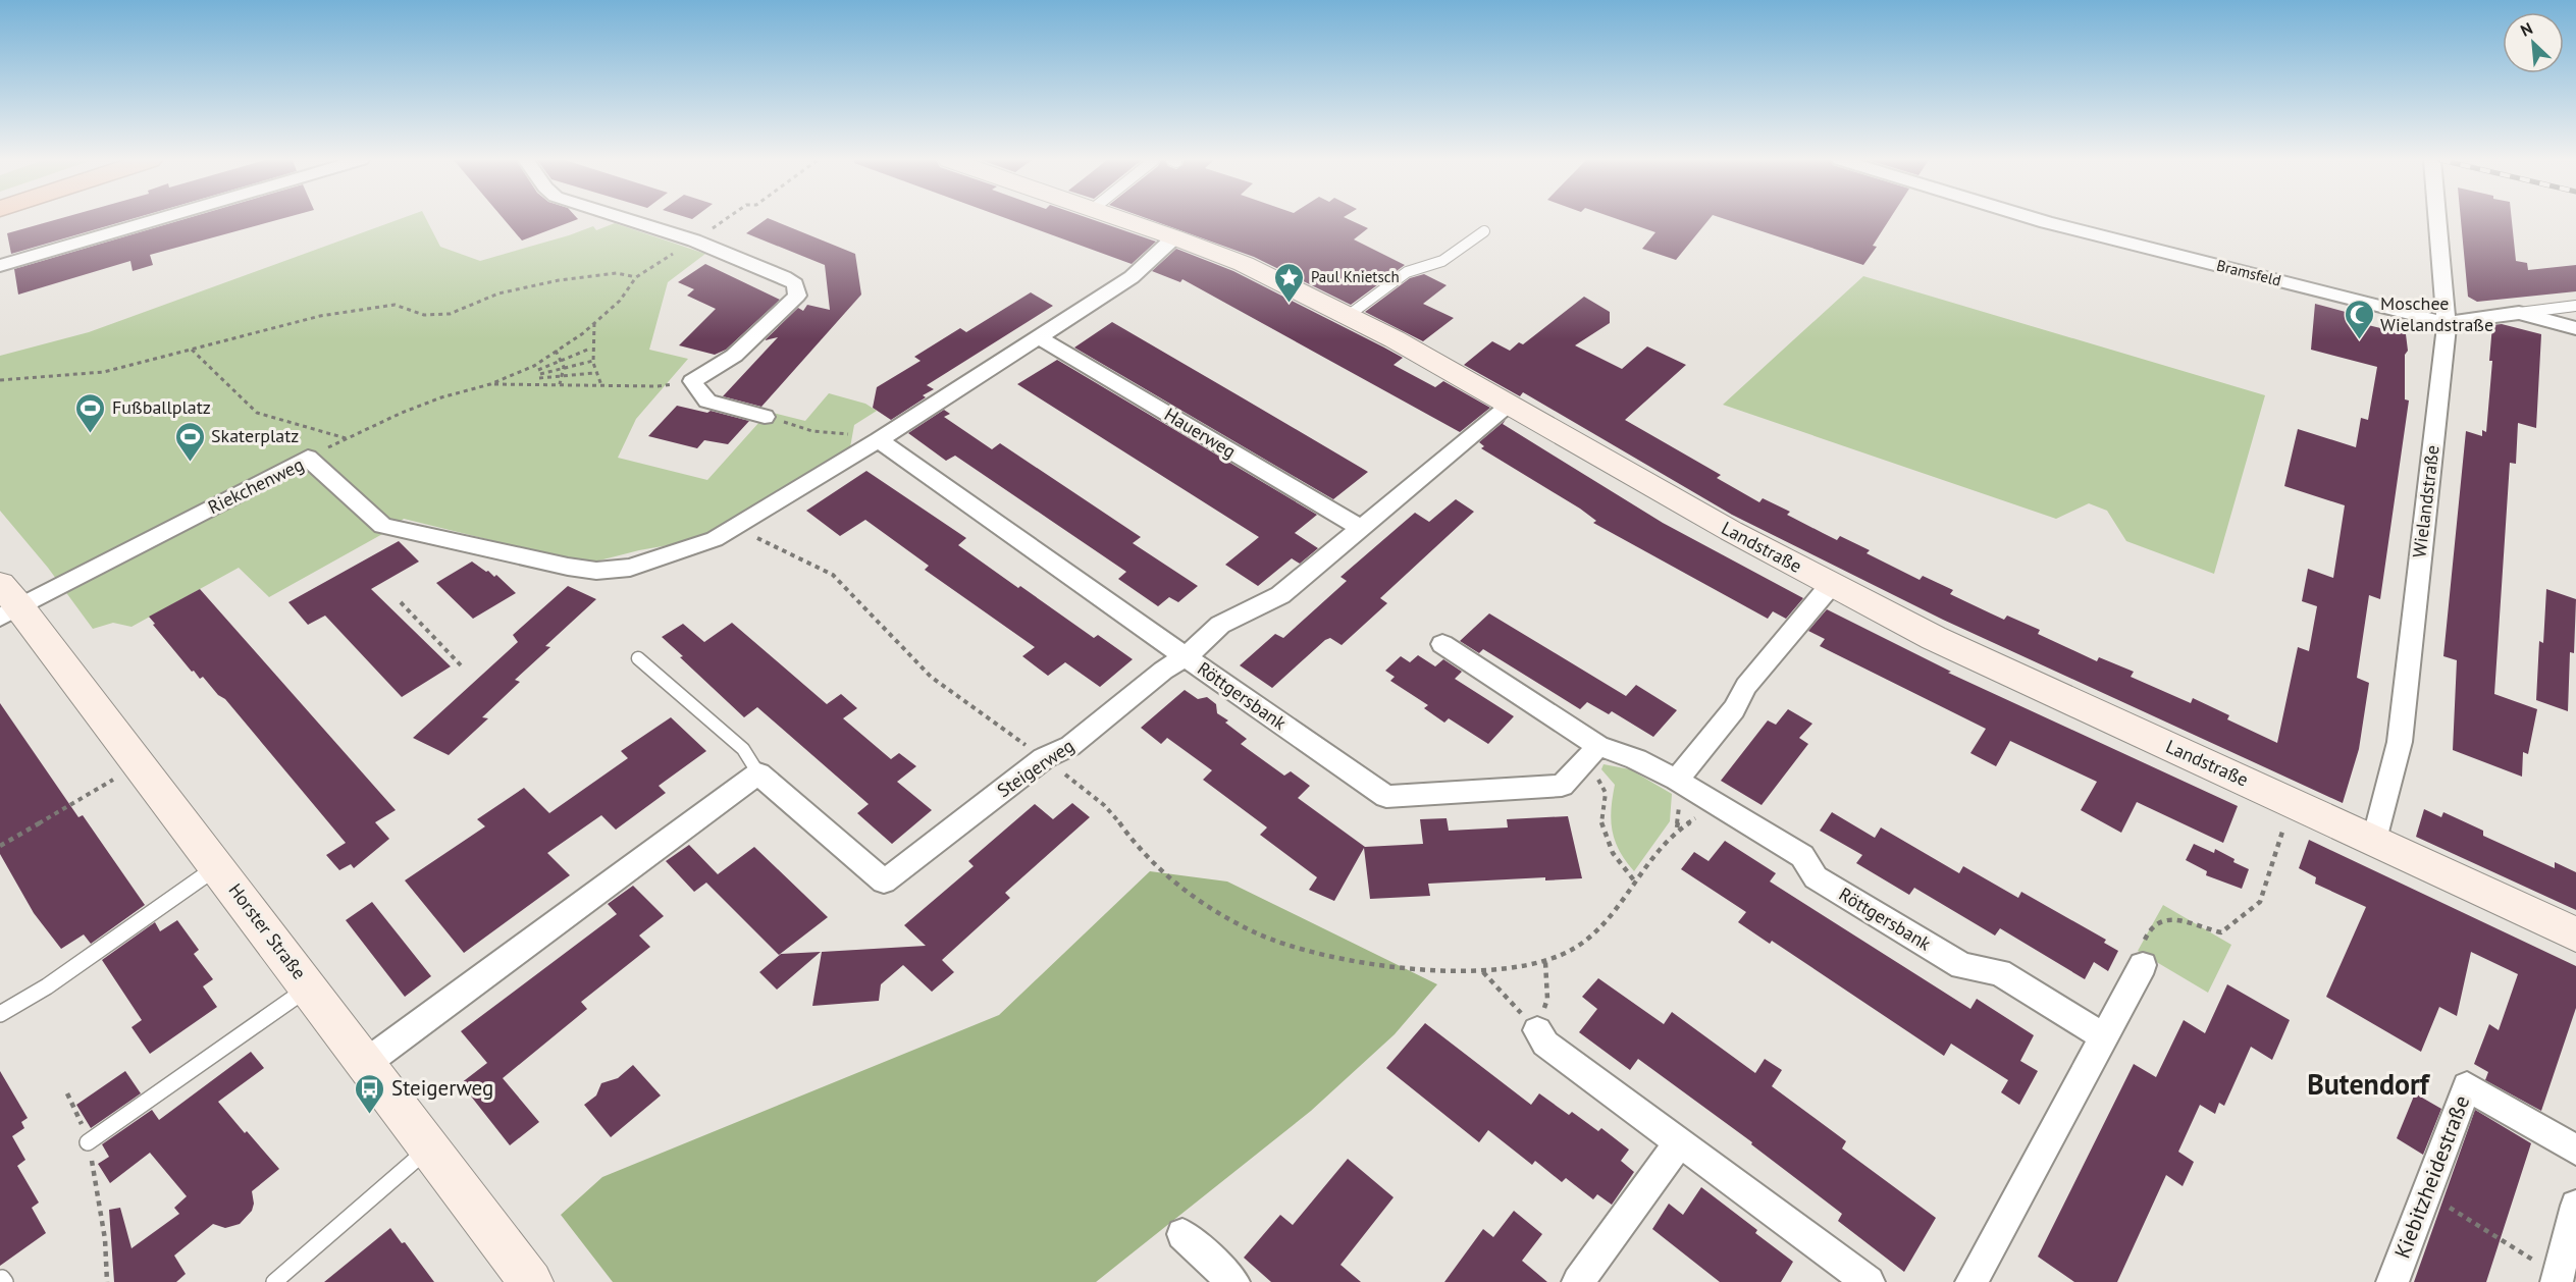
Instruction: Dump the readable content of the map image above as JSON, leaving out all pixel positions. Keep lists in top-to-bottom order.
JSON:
{
  "streets": {
    "street": [
      "Bramsfeld",
      "Hauerweg",
      "Riekchenweg",
      "Wielandstraße",
      "Landstraße",
      "Röttgersbank",
      "Steigerweg",
      "Horster Straße",
      "Kiebitzheidestraße"
    ]
  },
  "crossings": [
    ["Bramsfeld", "Wielandstraße"],
    ["Hauerweg", "Röttgersbank"],
    ["Riekchenweg", "Horster Straße"],
    ["Wielandstraße", "Landstraße"],
    ["Landstraße", "Röttgersbank"],
    ["Röttgersbank", "Steigerweg"]
  ],
  "districts": ["Butendorf"],
  "places": {
    "place": ["Paul Knietsch"],
    "mosque": ["Moschee Wielandstraße"],
    "sports": ["Fußballplatz", "Skaterplatz"],
    "bus stop": ["Steigerweg"]
  },
  "north": "top left"
}
